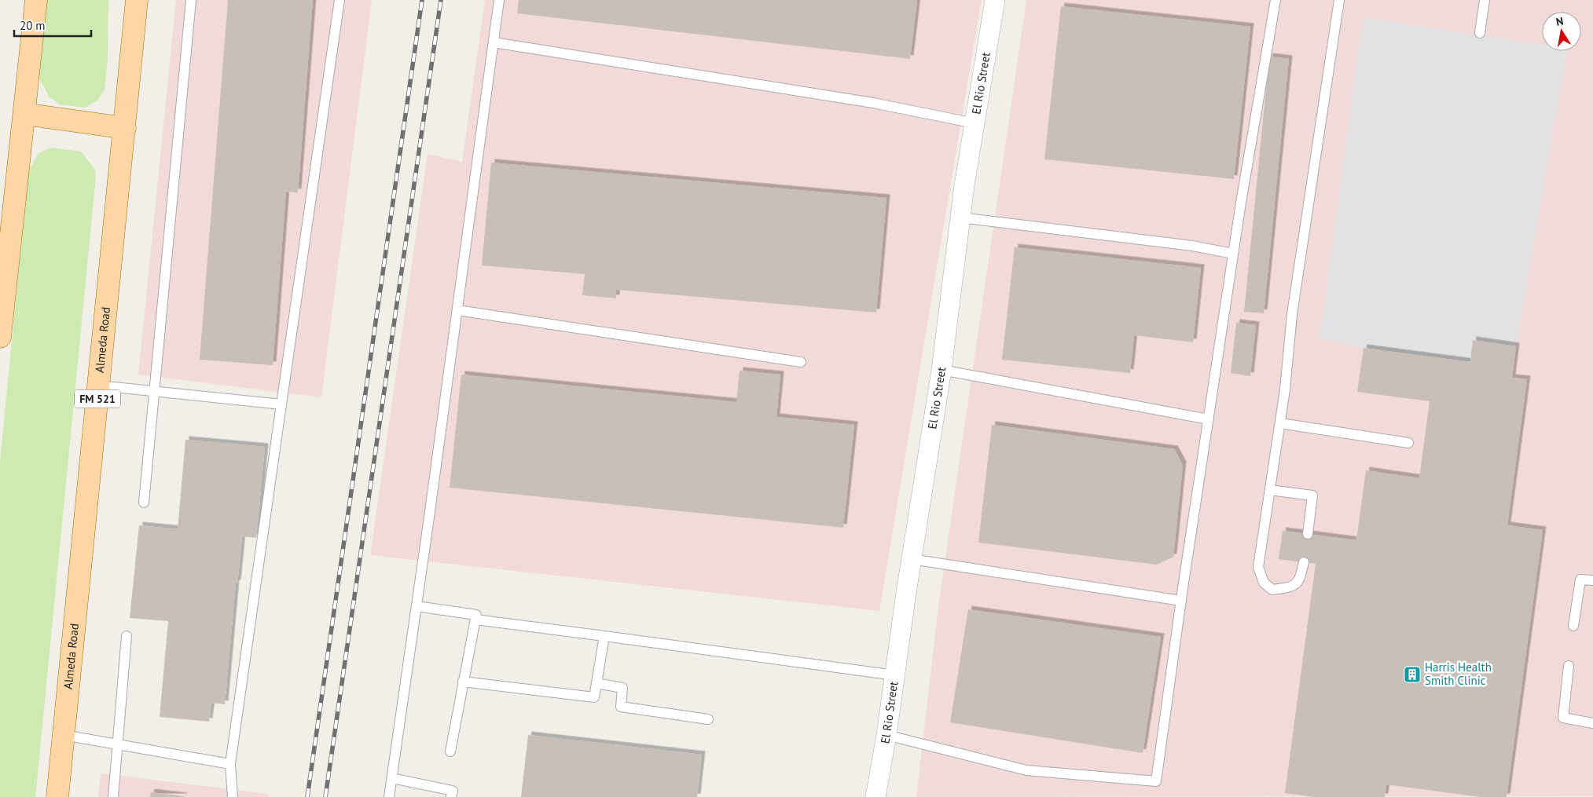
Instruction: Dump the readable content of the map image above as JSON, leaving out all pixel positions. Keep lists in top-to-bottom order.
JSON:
{
  "streets": {
    "main road": ["Almeda Road", "FM 521"],
    "street": ["El Rio Street"]
  },
  "places": {
    "building": ["Harris Health Smith Clinic"]
  },
  "scale_bar": "20 m",
  "north": "top"
}
